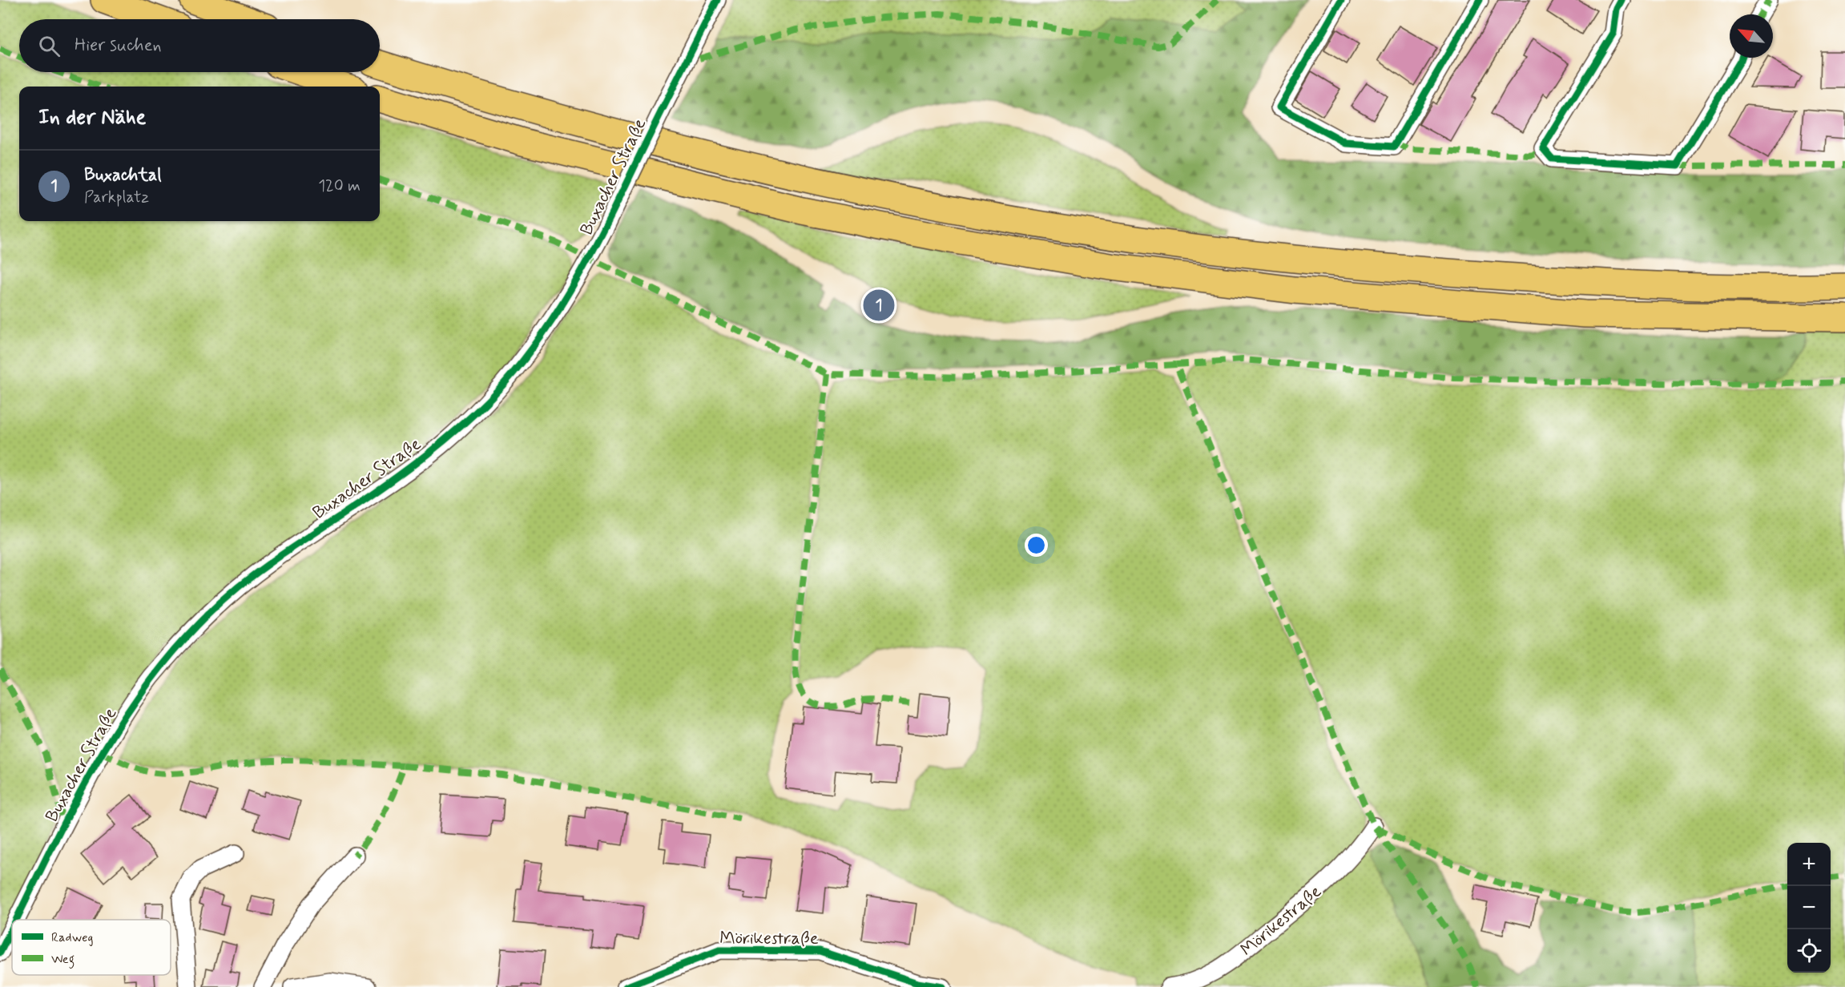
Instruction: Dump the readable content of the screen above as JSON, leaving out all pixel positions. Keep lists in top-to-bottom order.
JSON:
{
  "streets": {
    "street": ["Buxacher Straße", "Mörikestraße"]
  },
  "legend": ["Radweg", "Weg"],
  "north": "top left",
  "page": {
    "search": "Hier suchen",
    "heading": "In der Nähe",
    "list": [
      {
        "mark": "1",
        "name": "Buxachtal",
        "note": "Parkplatz",
        "value": "120 m"
      }
    ],
    "pins": "1",
    "map_buttons": ["+", "−"]
  }
}
